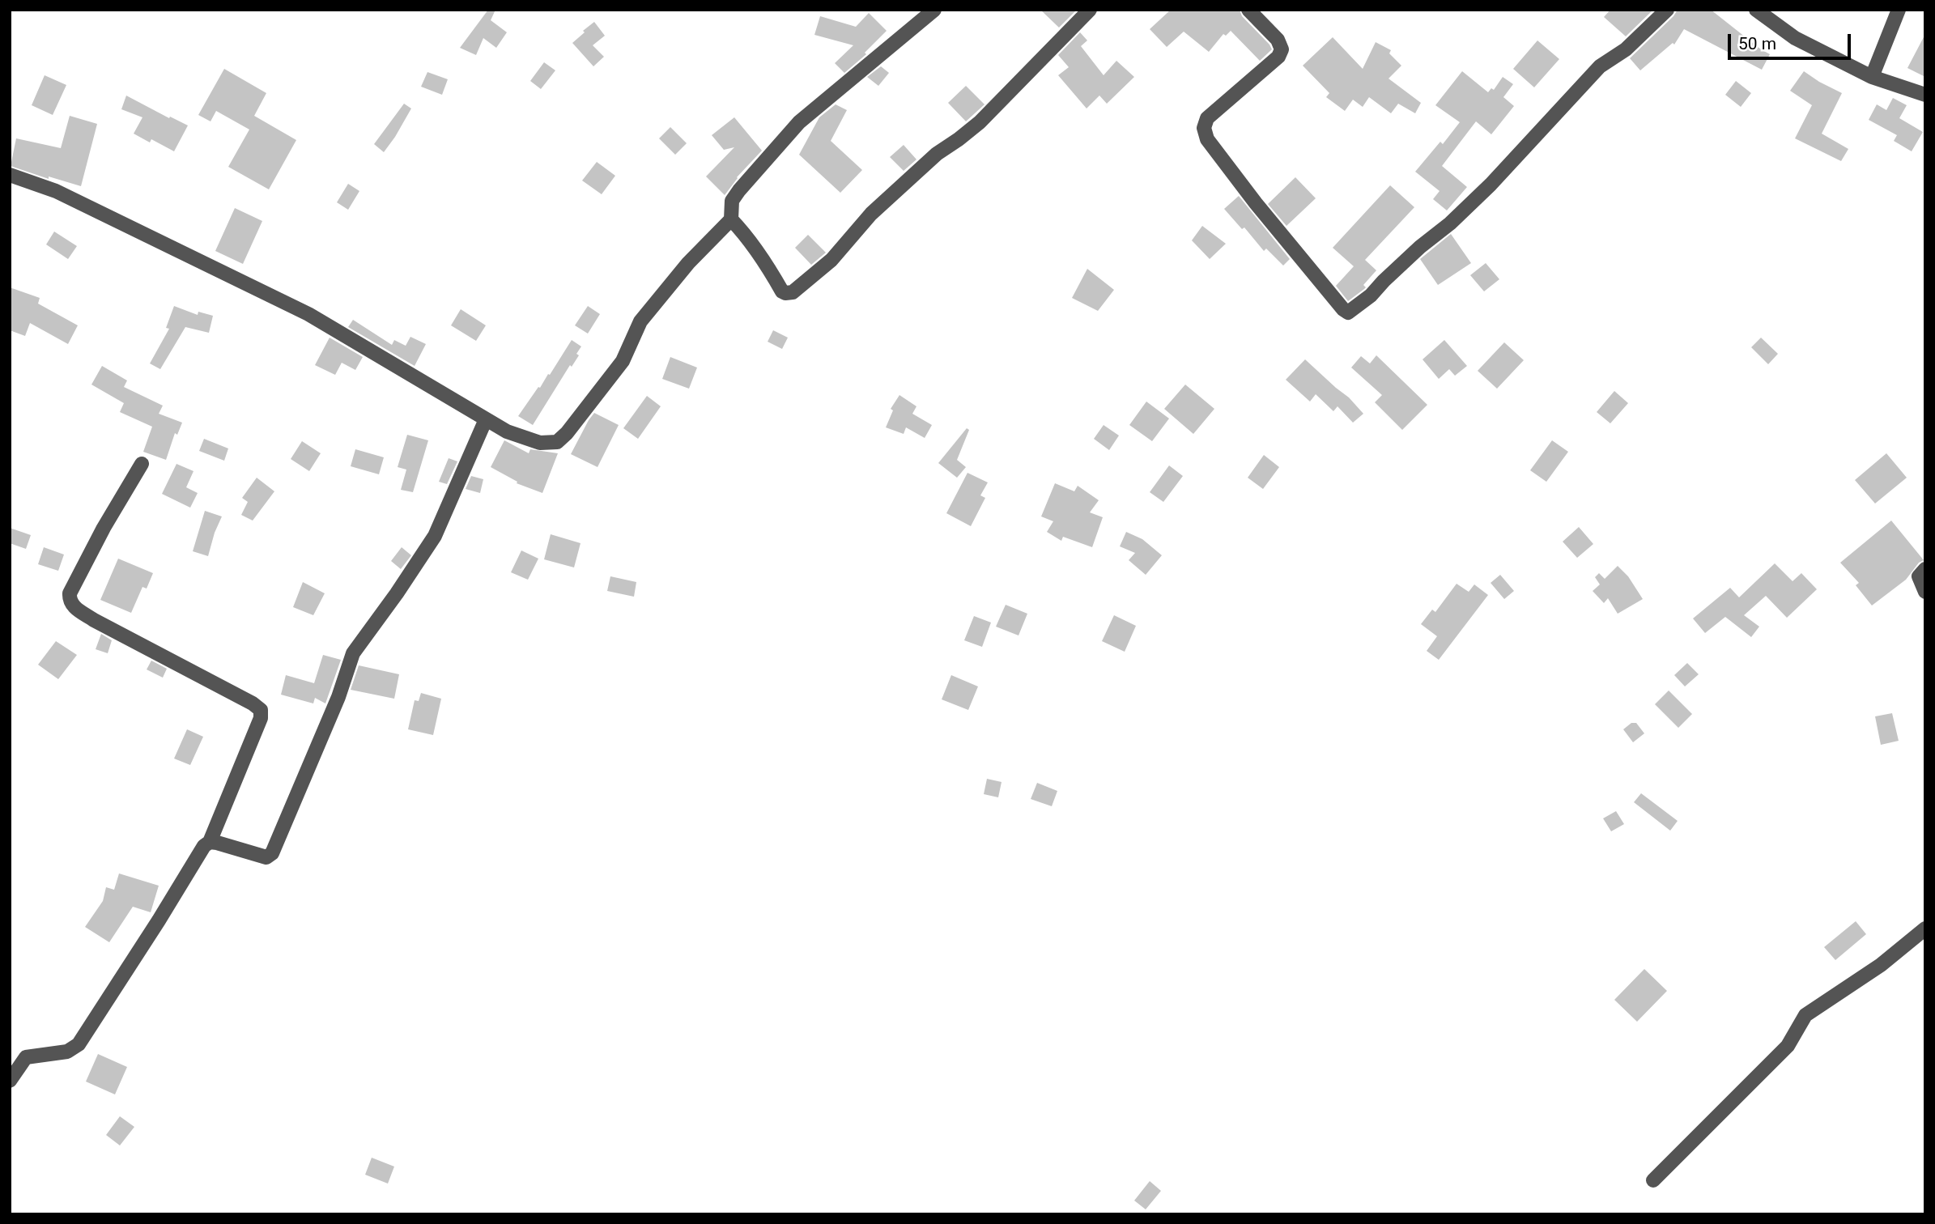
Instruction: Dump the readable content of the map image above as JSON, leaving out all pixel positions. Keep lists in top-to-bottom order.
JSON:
{
  "scale_bar": "50 m"
}
